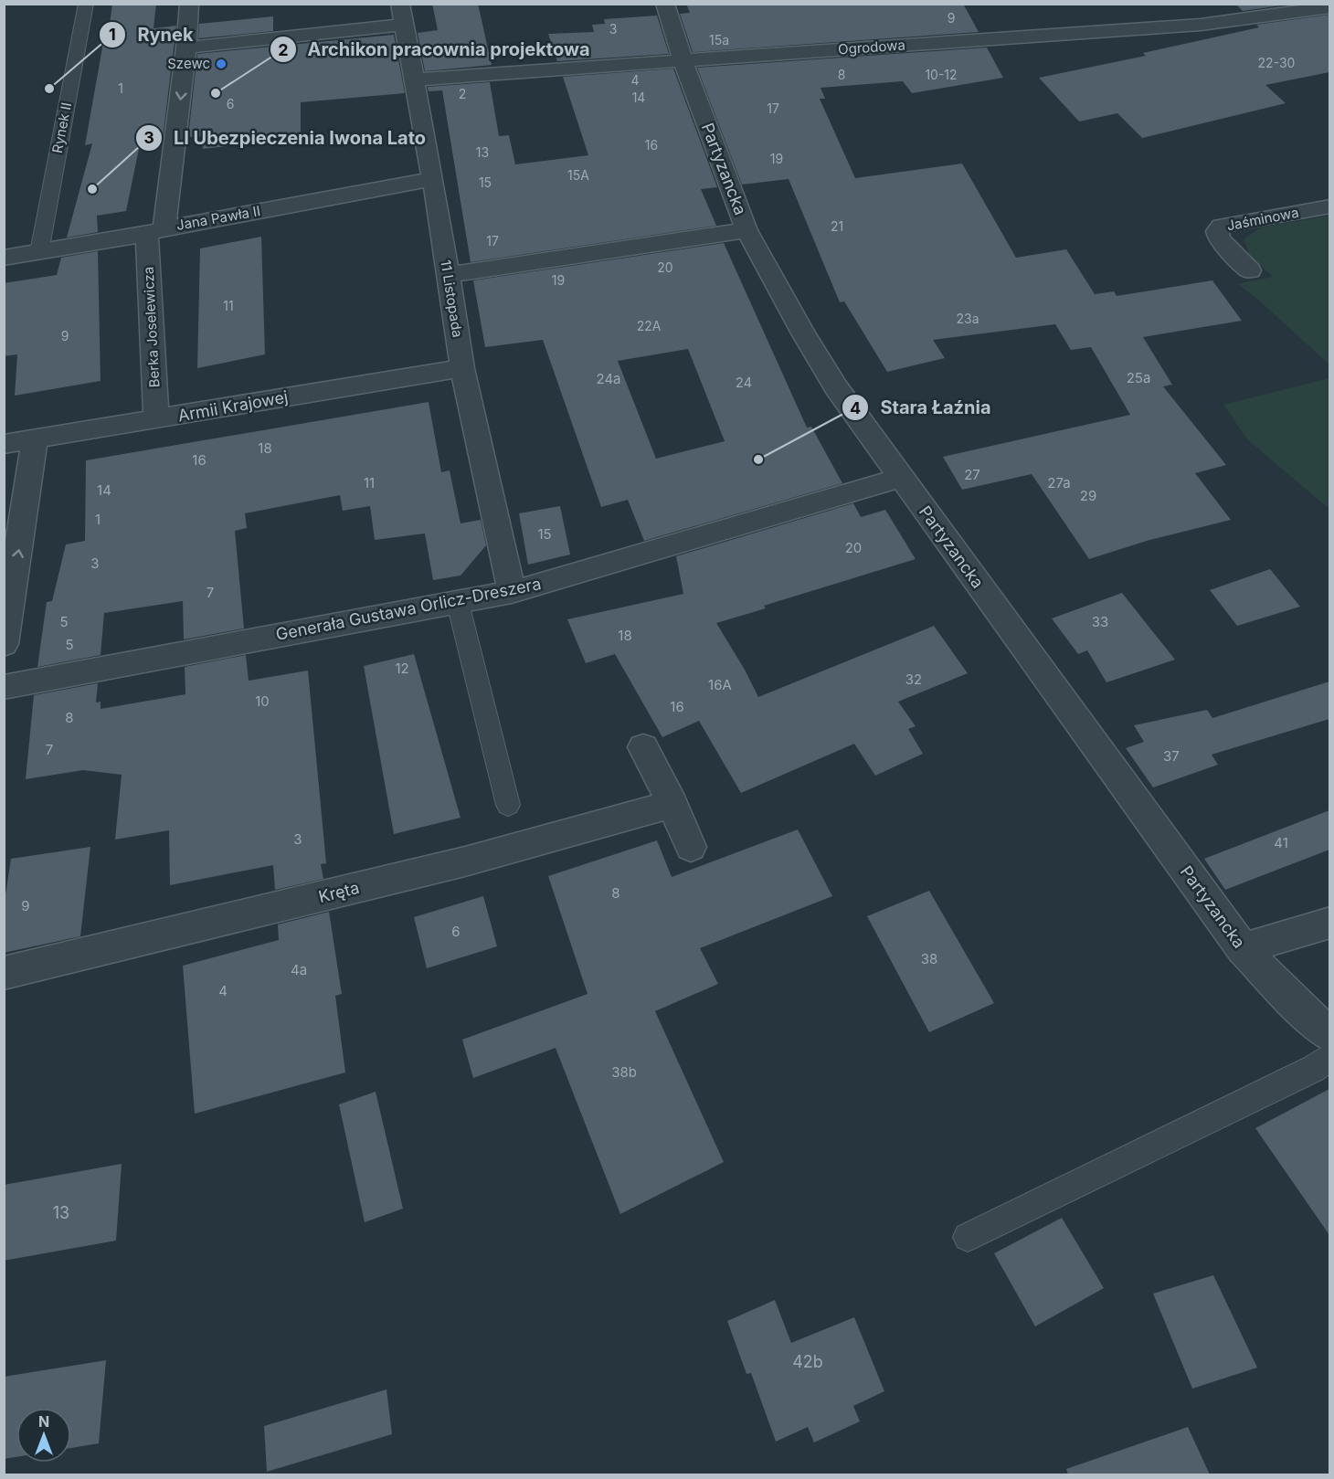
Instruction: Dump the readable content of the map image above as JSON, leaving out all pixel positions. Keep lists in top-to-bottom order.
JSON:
{
  "streets": {
    "street": [
      "Ogrodowa",
      "Partyzancka",
      "Jana Pawła II",
      "Jaśminowa",
      "11 Listopada",
      "Berka Joselewicza",
      "Armii Krajowej",
      "Generała Gustawa Orlicz-Dreszera",
      "Kręta"
    ],
    "lane": ["Rynek II"]
  },
  "crossings": [
    ["Ogrodowa", "Partyzancka"],
    ["Ogrodowa", "11 Listopada"],
    ["Rynek II", "Jana Pawła II"],
    ["Partyzancka", "Generała Gustawa Orlicz-Dreszera"],
    ["Jana Pawła II", "11 Listopada"],
    ["Jana Pawła II", "Berka Joselewicza"],
    ["11 Listopada", "Armii Krajowej"],
    ["11 Listopada", "Generała Gustawa Orlicz-Dreszera"],
    ["Berka Joselewicza", "Armii Krajowej"]
  ],
  "places": [
    "Szewc",
    "Rynek",
    "Archikon pracownia projektowa",
    "LI Ubezpieczenia Iwona Lato",
    "Stara Łaźnia"
  ],
  "house_numbers": [
    "9",
    "3",
    "15a",
    "22-30",
    "8",
    "10-12",
    "4",
    "1",
    "2",
    "14",
    "6",
    "17",
    "16",
    "13",
    "19",
    "15A",
    "15",
    "21",
    "17",
    "20",
    "19",
    "11",
    "23a",
    "22A",
    "9",
    "25a",
    "24a",
    "24",
    "18",
    "16",
    "27",
    "11",
    "27a",
    "14",
    "29",
    "1",
    "15",
    "20",
    "3",
    "7",
    "5",
    "33",
    "18",
    "5",
    "12",
    "32",
    "16A",
    "10",
    "16",
    "8",
    "7",
    "37",
    "3",
    "41",
    "8",
    "9",
    "6",
    "38",
    "4a",
    "4",
    "38b",
    "13",
    "42b"
  ],
  "north": "top"
}
